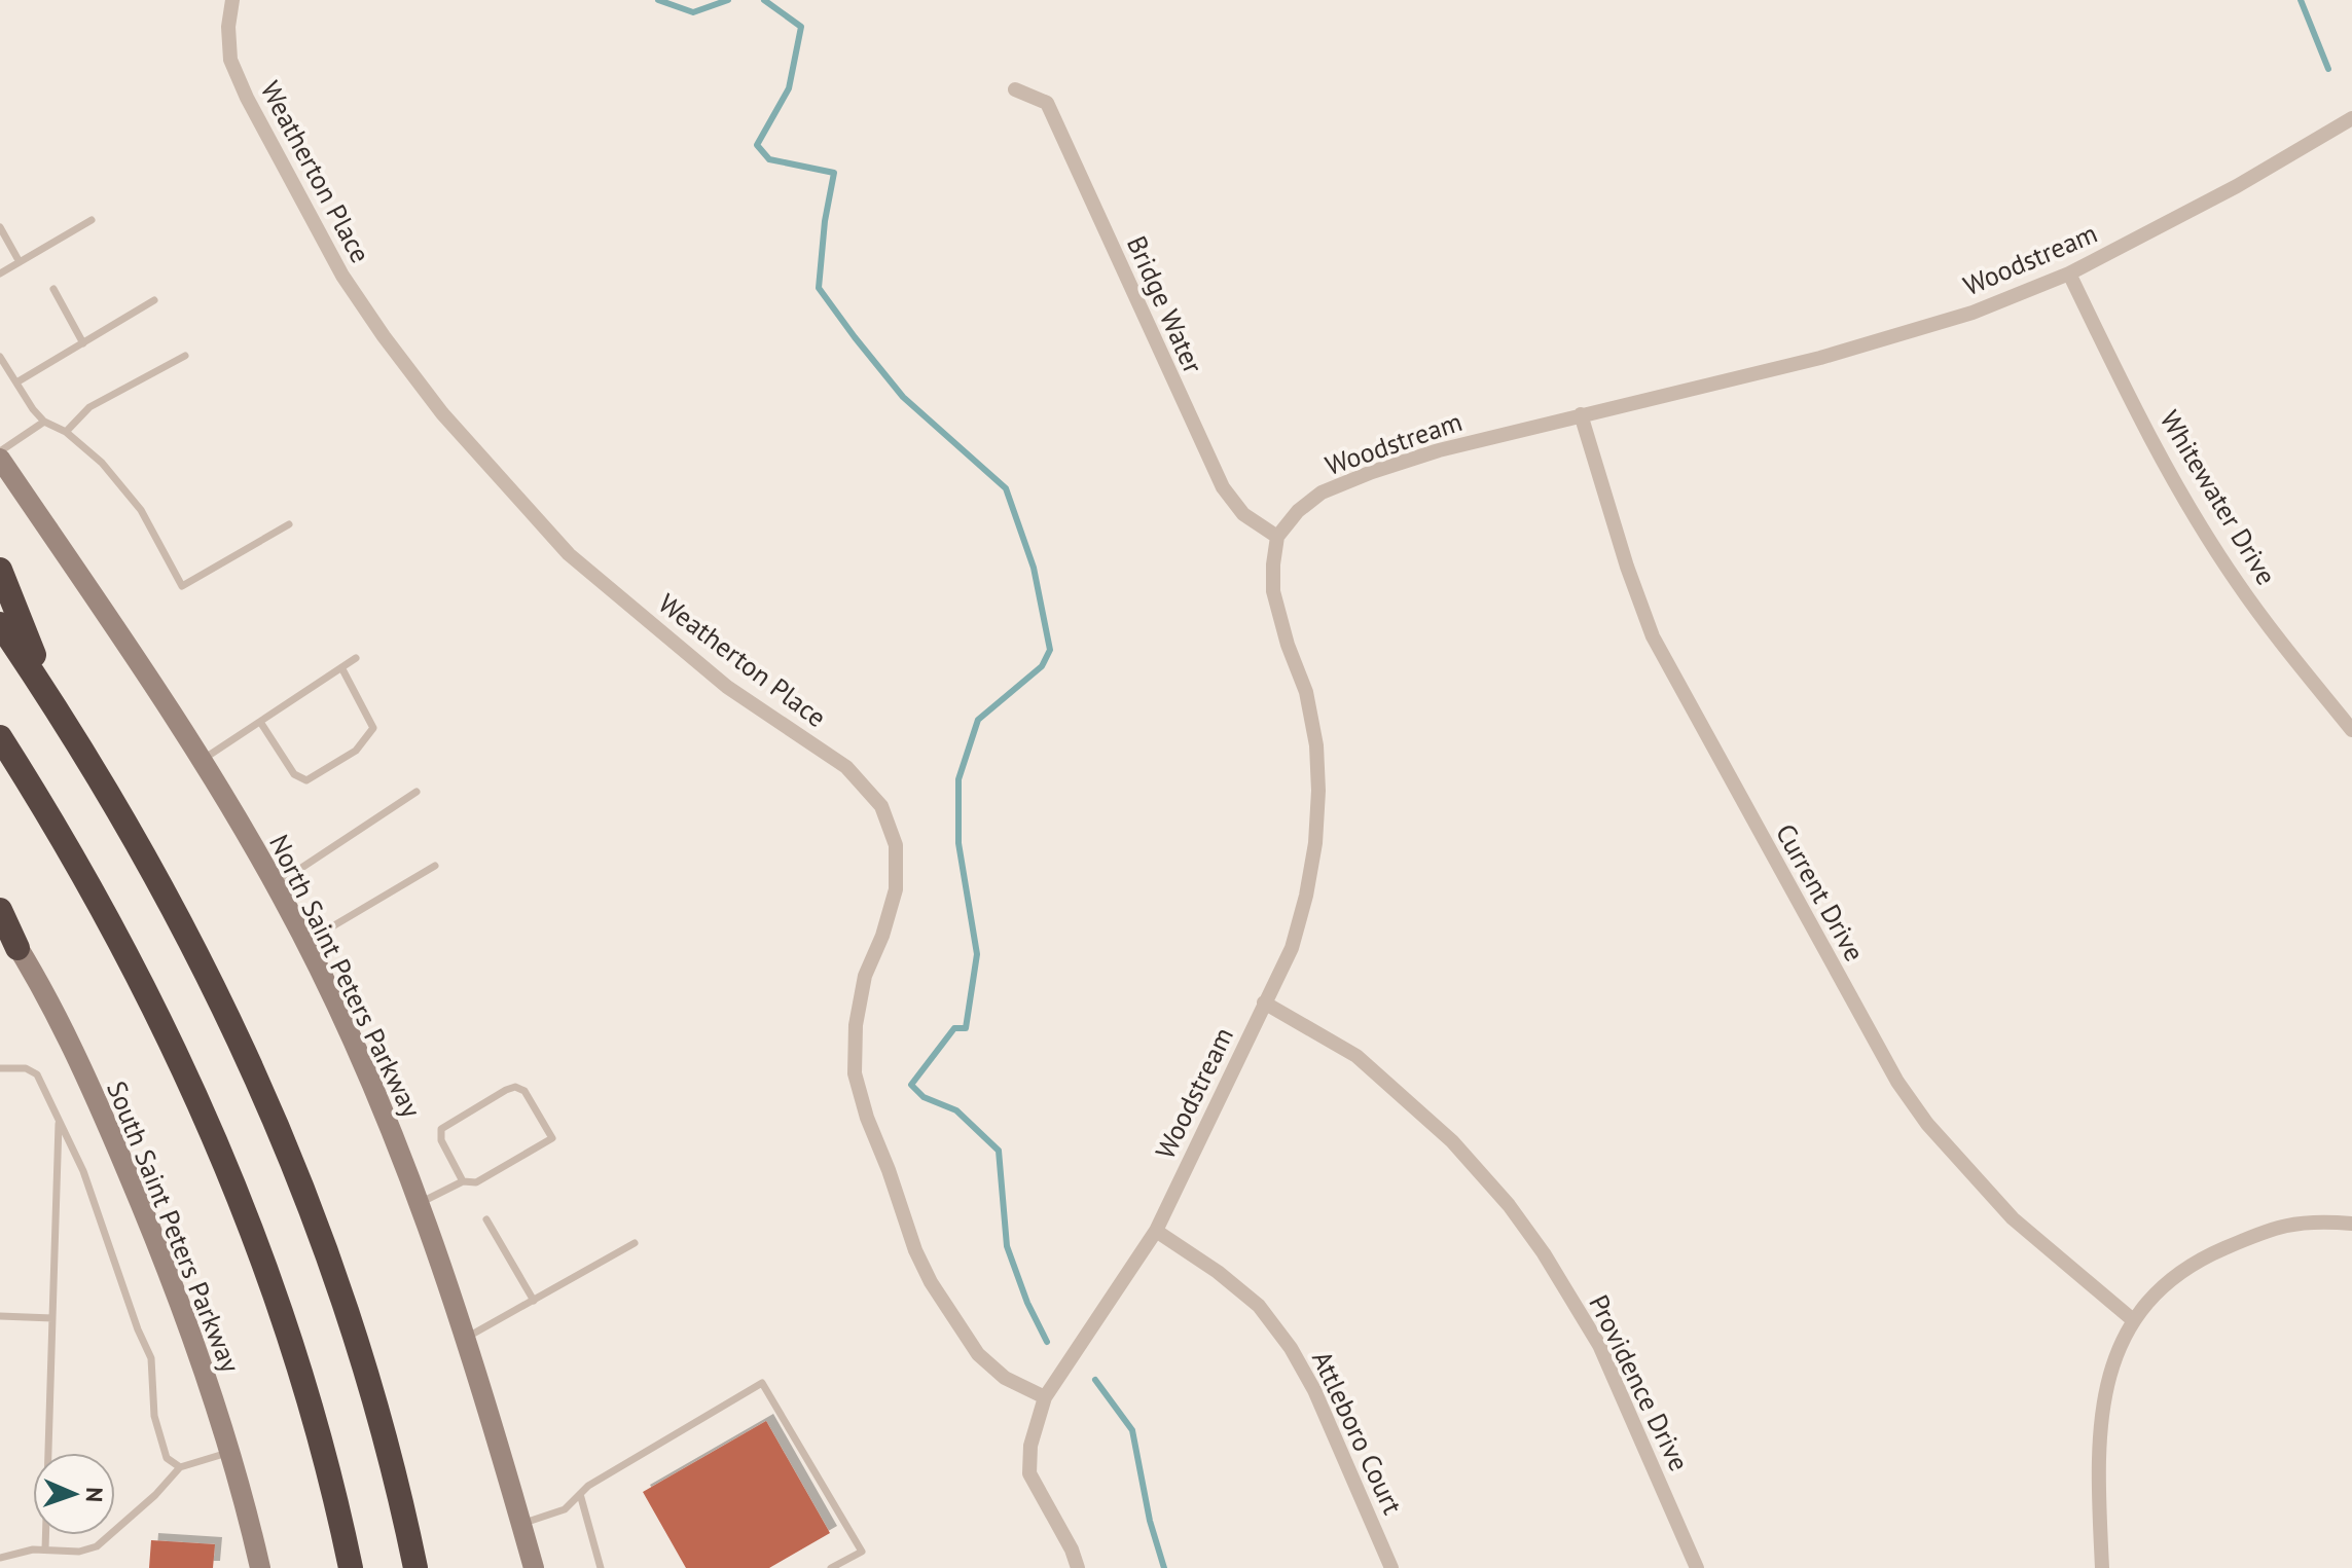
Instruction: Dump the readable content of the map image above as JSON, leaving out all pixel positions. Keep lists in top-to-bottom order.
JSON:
{
  "streets": {
    "main road": ["North Saint Peters Parkway", "South Saint Peters Parkway"],
    "street": [
      "Weatherton Place",
      "Woodstream",
      "Bridge Water",
      "Whitewater Drive",
      "Current Drive",
      "Providence Drive",
      "Attleboro Court"
    ]
  },
  "crossings": [
    ["Weatherton Place", "Woodstream"],
    ["Woodstream", "Bridge Water"],
    ["Woodstream", "Whitewater Drive"],
    ["Woodstream", "Current Drive"],
    ["Woodstream", "Providence Drive"],
    ["Woodstream", "Attleboro Court"]
  ],
  "north": "right"
}
